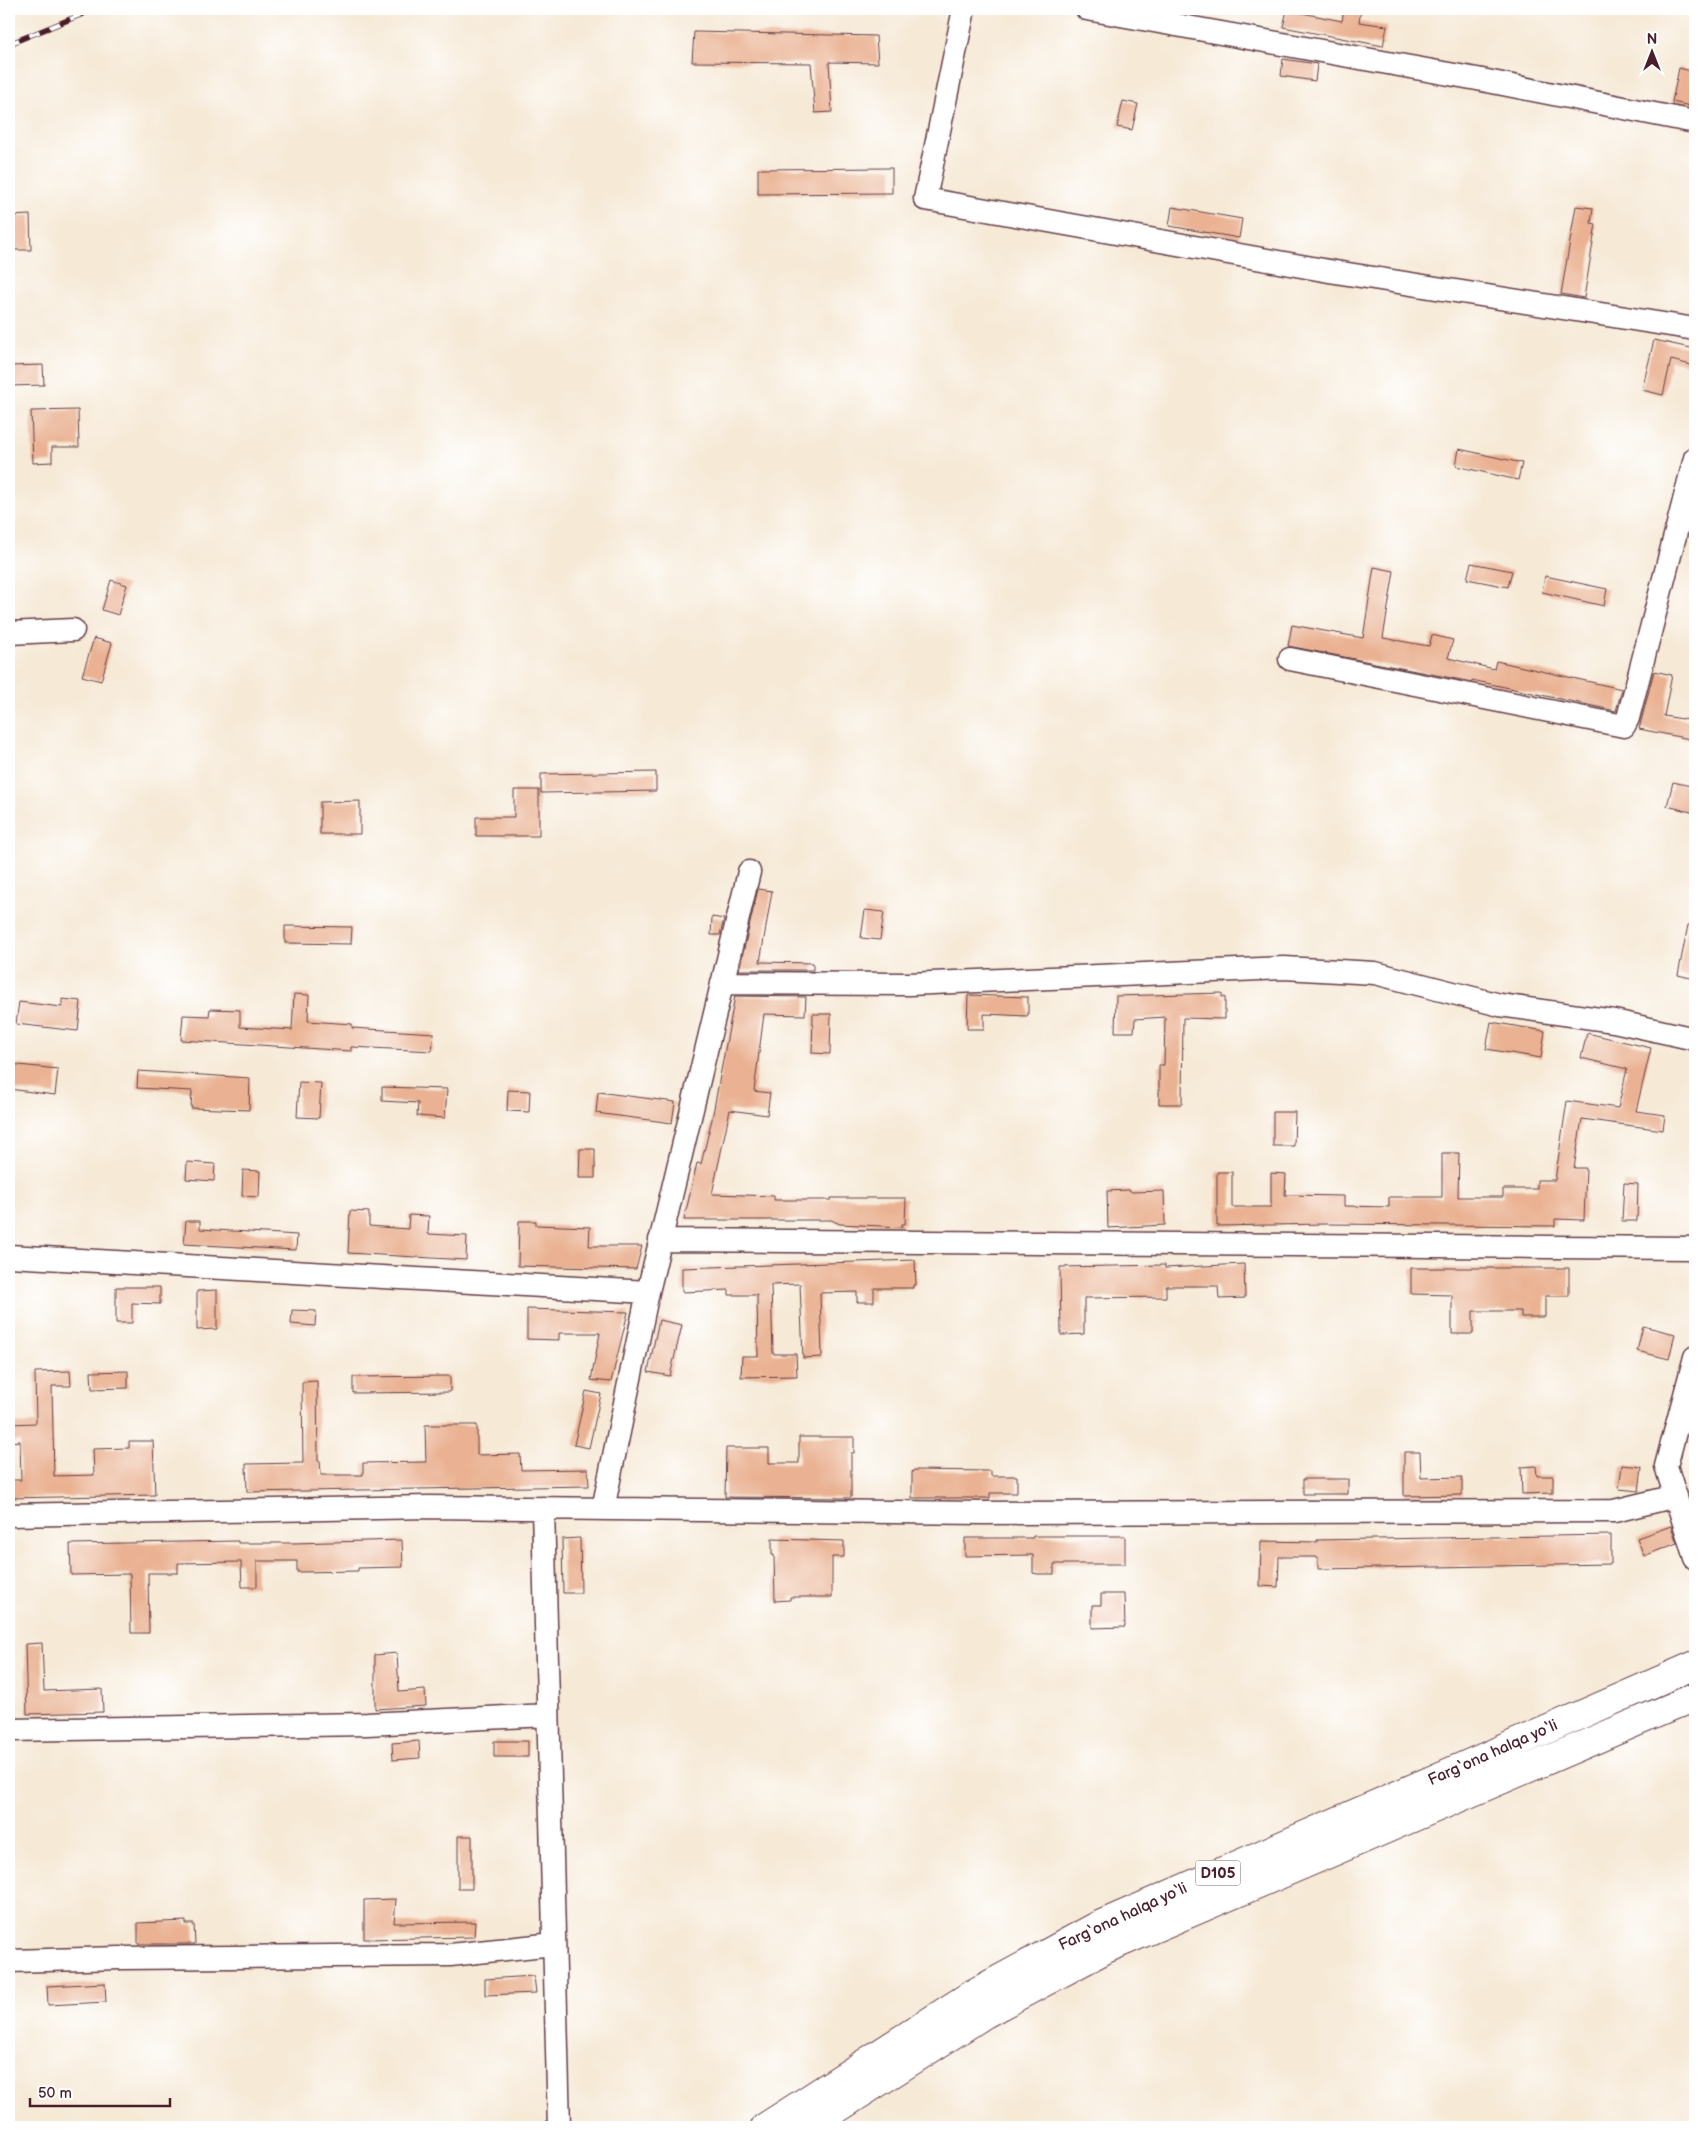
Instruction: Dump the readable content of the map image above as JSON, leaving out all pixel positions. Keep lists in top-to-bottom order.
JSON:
{
  "streets": {
    "highway": ["Farg‘ona halqa yo‘li", "D105"]
  },
  "scale_bar": "50 m",
  "north": "top"
}
